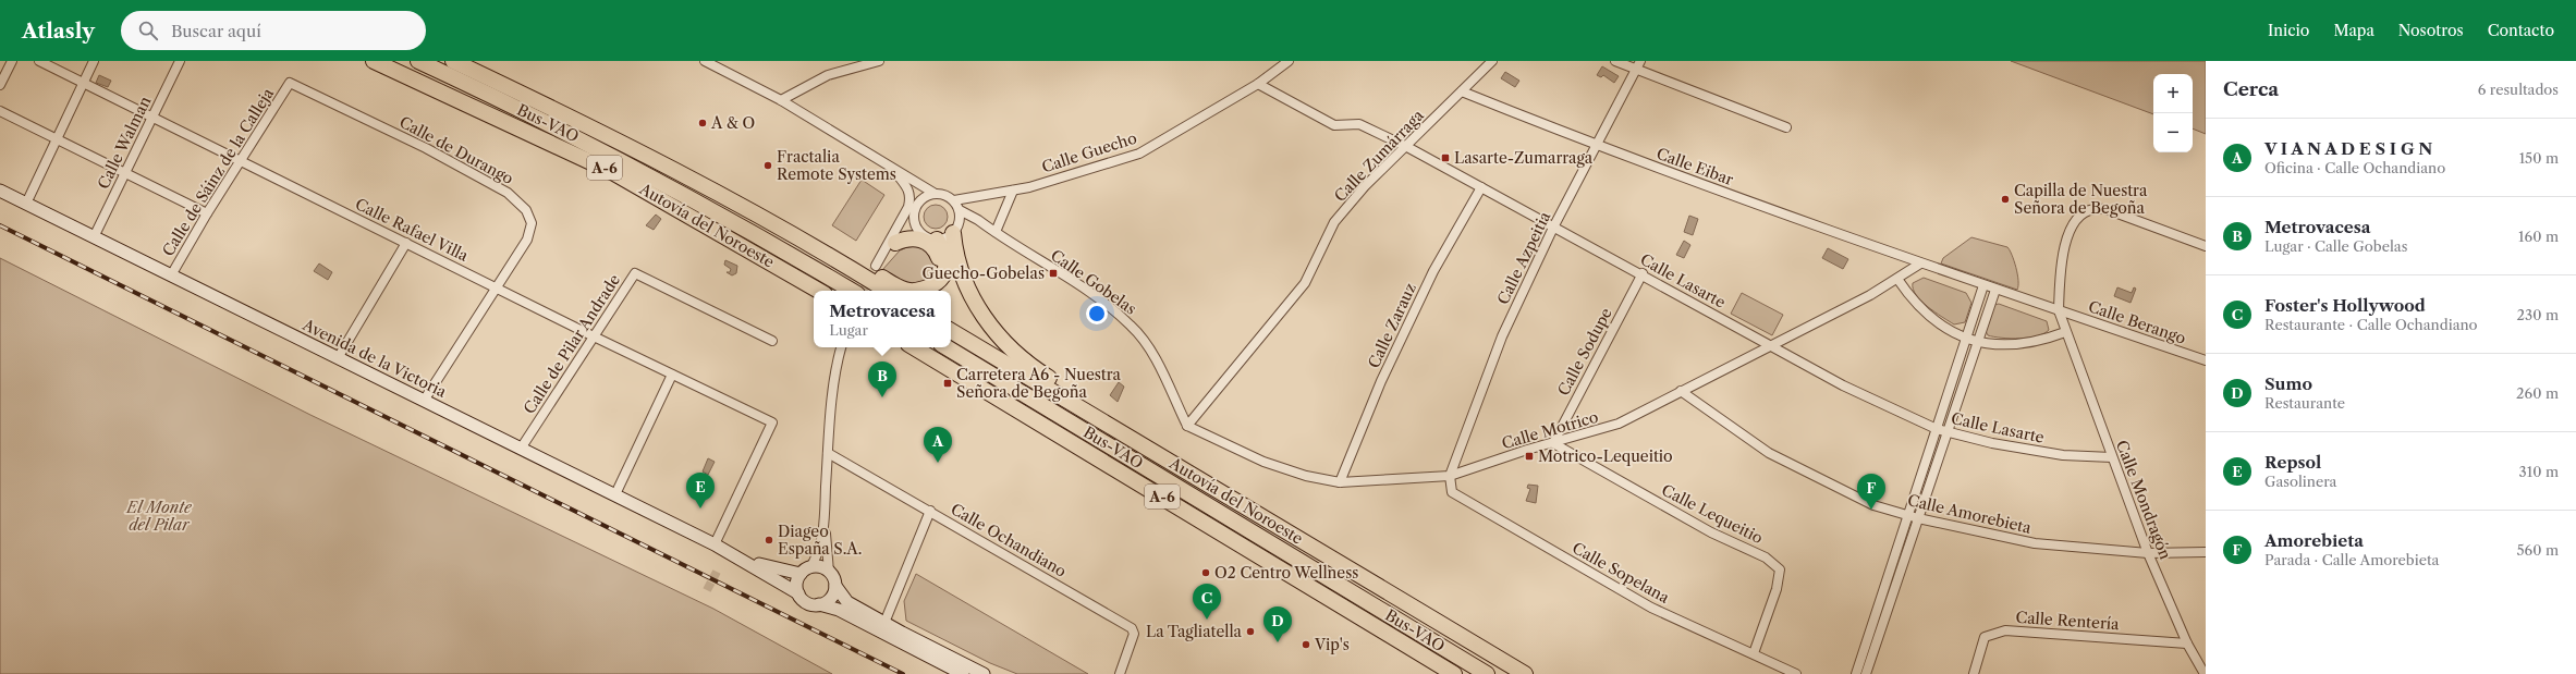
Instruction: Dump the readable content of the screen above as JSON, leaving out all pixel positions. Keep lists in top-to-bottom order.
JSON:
{
  "streets": {
    "highway": ["Bus-VAO", "A-6", "Autovía del Noroeste"],
    "street": [
      "Calle Walman",
      "Calle de Durango",
      "Calle Guecho",
      "Calle Zumárraga",
      "Calle Eibar",
      "Calle de Sáinz de la Calleja",
      "Calle Rafael Villa",
      "Calle Azpeitia",
      "Calle Lasarte",
      "Calle Gobelas",
      "Calle Berango",
      "Calle Zarauz",
      "Calle de Pilar Andrade",
      "Calle Sodupe",
      "Avenida de la Victoria",
      "Calle Motrico",
      "Calle Mondragón",
      "Calle Lequeitio",
      "Calle Amorebieta",
      "Calle Ochandiano",
      "Calle Sopelana",
      "Calle Rentería"
    ]
  },
  "crossings": [
    ["Calle Walman", "Calle Rafael Villa"],
    ["Calle Walman", "Avenida de la Victoria"],
    ["Calle de Durango", "Calle de Sáinz de la Calleja"],
    ["Calle de Durango", "Calle Rafael Villa"],
    ["Calle de Durango", "Avenida de la Victoria"],
    ["Calle Guecho", "Calle Lasarte"],
    ["Calle Guecho", "Calle Gobelas"],
    ["Calle Zumárraga", "Calle Eibar"],
    ["Calle Zumárraga", "Calle Lasarte"],
    ["Calle Zumárraga", "Calle Gobelas"],
    ["Calle Zumárraga", "Calle Motrico"],
    ["Calle Eibar", "Calle Azpeitia"],
    ["Calle Eibar", "Calle Berango"],
    ["Calle Eibar", "Calle Motrico"],
    ["Calle de Sáinz de la Calleja", "Calle Rafael Villa"],
    ["Calle de Sáinz de la Calleja", "Avenida de la Victoria"],
    ["Calle Rafael Villa", "Calle de Pilar Andrade"],
    ["Calle Rafael Villa", "Avenida de la Victoria"],
    ["Calle Azpeitia", "Calle Lasarte"],
    ["Calle Azpeitia", "Calle Motrico"],
    ["Calle Azpeitia", "Calle Sopelana"],
    ["Calle Lasarte", "Calle Zarauz"],
    ["Calle Lasarte", "Calle Sodupe"],
    ["Calle Lasarte", "Calle Motrico"],
    ["Calle Lasarte", "Calle Mondragón"],
    ["Calle Gobelas", "Calle Motrico"],
    ["Calle Berango", "Calle Mondragón"],
    ["Calle Zarauz", "Calle Motrico"],
    ["Calle de Pilar Andrade", "Avenida de la Victoria"],
    ["Calle Sodupe", "Calle Motrico"],
    ["Calle Sodupe", "Calle Lequeitio"],
    ["Calle Motrico", "Calle Lequeitio"],
    ["Calle Motrico", "Calle Amorebieta"],
    ["Calle Motrico", "Calle Sopelana"],
    ["Calle Mondragón", "Calle Amorebieta"],
    ["Calle Mondragón", "Calle Rentería"],
    ["Calle Lequeitio", "Calle Sopelana"]
  ],
  "parks": ["El Monte del Pilar"],
  "places": {
    "other": [
      "A & O",
      "Fractalia Remote Systems",
      "Capilla de Nuestra Señora de Begoña",
      "Diageo España S.A.",
      "O2 Centro Wellness",
      "La Tagliatella",
      "Vip's"
    ],
    "transit": [
      "Lasarte-Zumarraga",
      "Guecho-Gobelas",
      "Carretera A6 - Nuestra Señora de Begoña",
      "Motrico-Lequeitio"
    ]
  },
  "page": {
    "header": "Atlasly",
    "search": "Buscar aquí",
    "nav": [
      "Inicio",
      "Mapa",
      "Nosotros",
      "Contacto"
    ],
    "heading": ["Cerca", "6 resultados"],
    "map_buttons": ["+", "−"],
    "list": [
      {
        "mark": "A",
        "name": "V I A N A D E S I G N",
        "note": "Oficina · Calle Ochandiano",
        "value": "150 m"
      },
      {
        "mark": "B",
        "name": "Metrovacesa",
        "note": "Lugar · Calle Gobelas",
        "value": "160 m"
      },
      {
        "mark": "C",
        "name": "Foster's Hollywood",
        "note": "Restaurante · Calle Ochandiano",
        "value": "230 m"
      },
      {
        "mark": "D",
        "name": "Sumo",
        "note": "Restaurante",
        "value": "260 m"
      },
      {
        "mark": "E",
        "name": "Repsol",
        "note": "Gasolinera",
        "value": "310 m"
      },
      {
        "mark": "F",
        "name": "Amorebieta",
        "note": "Parada · Calle Amorebieta",
        "value": "560 m"
      }
    ],
    "popup": ["Metrovacesa", "Lugar"],
    "pins": [
      "B",
      "A",
      "E",
      "F",
      "C",
      "D"
    ]
  }
}
